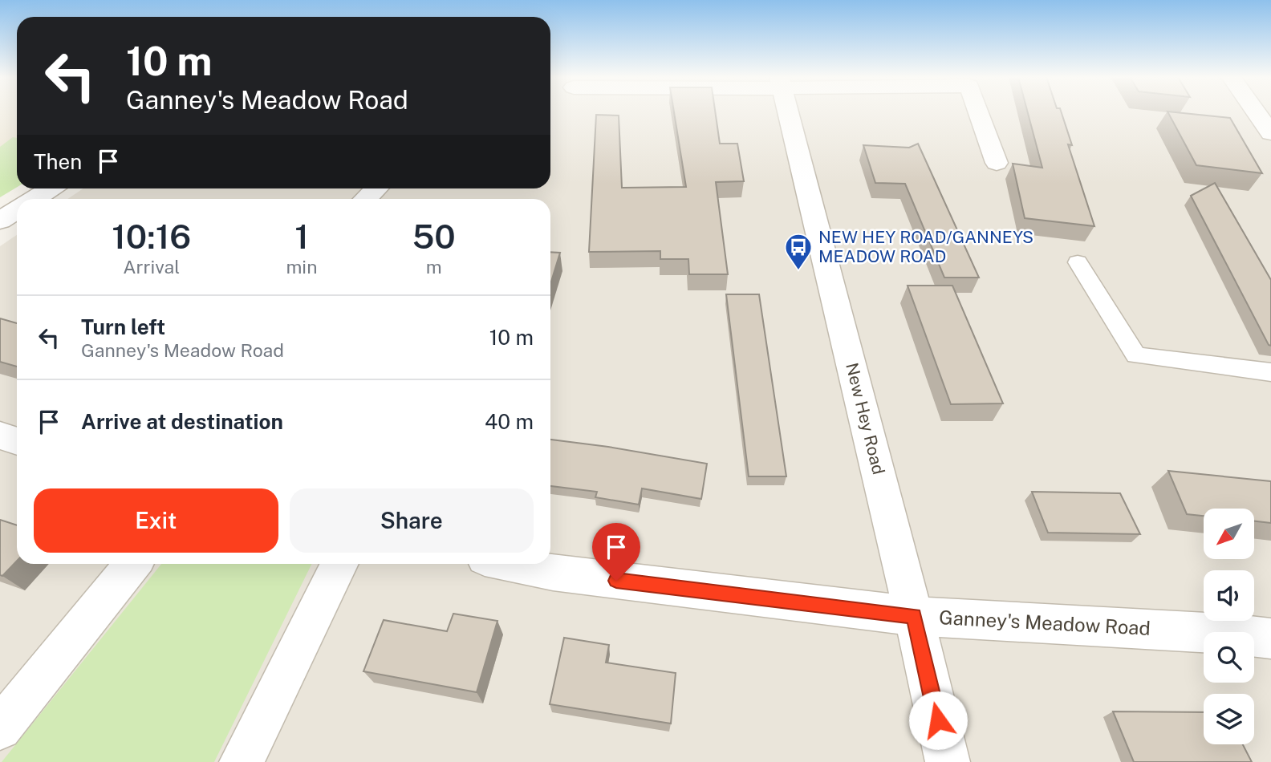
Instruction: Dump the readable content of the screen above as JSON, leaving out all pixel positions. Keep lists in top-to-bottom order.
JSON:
{
  "streets": {
    "street": ["New Hey Road", "Ganney's Meadow Road"]
  },
  "crossings": [
    ["New Hey Road", "Ganney's Meadow Road"]
  ],
  "places": {
    "bus stop": ["NEW HEY ROAD/GANNEYS MEADOW ROAD"]
  },
  "north": "bottom left",
  "page": {
    "turn": ["10 m", "Ganney's Meadow Road"],
    "then": "Then",
    "eta": [
      "10:16",
      "Arrival",
      "1",
      "min",
      "50",
      "m"
    ],
    "list": [
      {
        "name": "Turn left",
        "note": "Ganney's Meadow Road",
        "value": "10 m"
      },
      {
        "name": "Arrive at destination",
        "value": "40 m"
      }
    ],
    "buttons": ["Exit", "Share"]
  }
}
